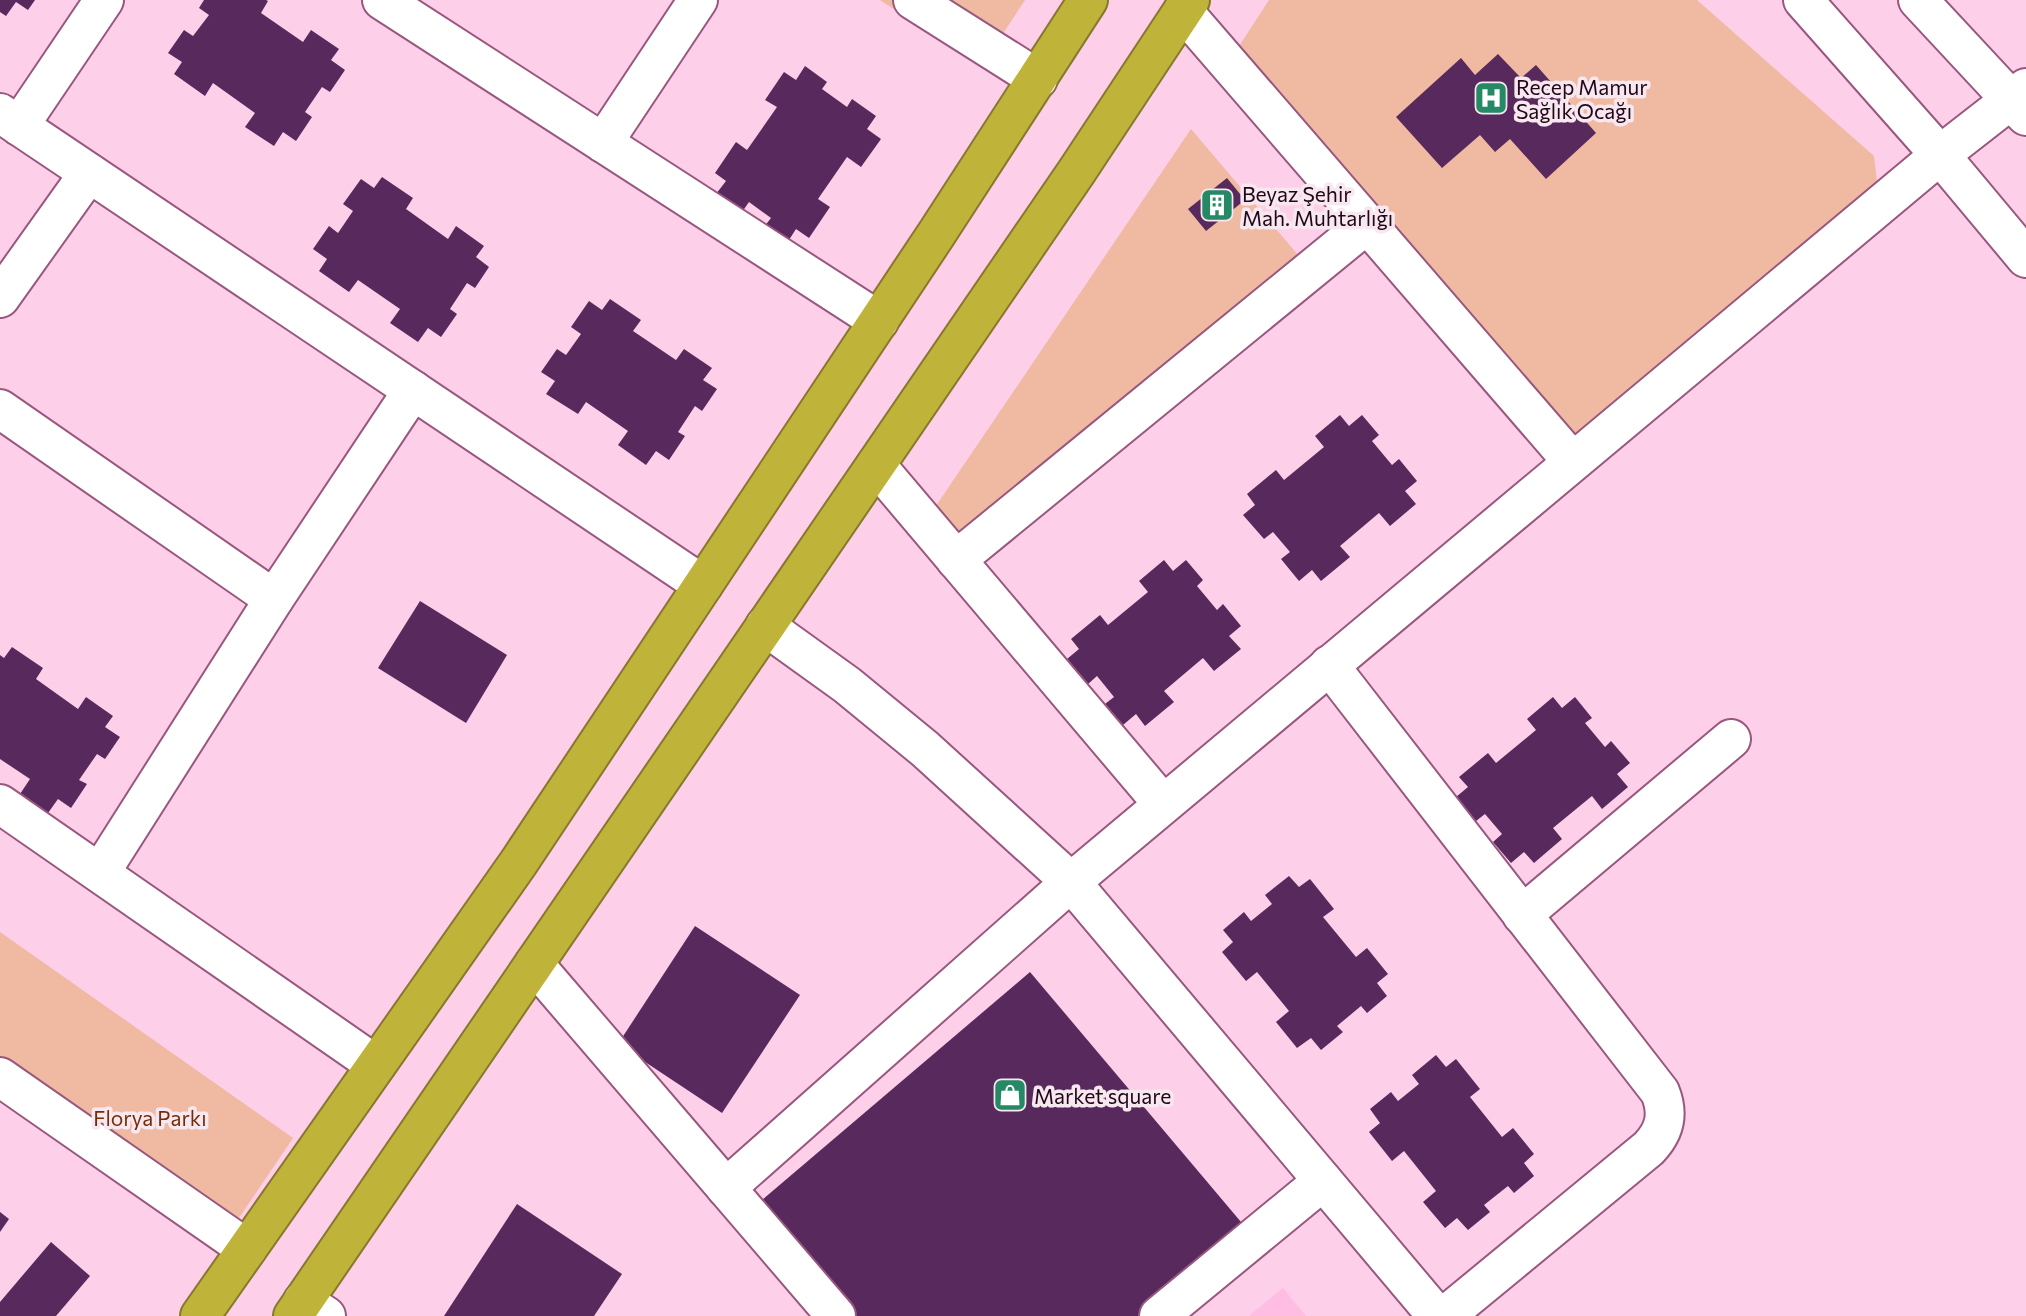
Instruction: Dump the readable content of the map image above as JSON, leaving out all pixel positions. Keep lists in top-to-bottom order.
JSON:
{
  "parks": ["Florya Parkı"],
  "places": {
    "hospital": ["Recep Mamur Sağlık Ocağı"],
    "building": ["Beyaz Şehir Mah. Muhtarlığı"],
    "shop": ["Market square"]
  }
}
